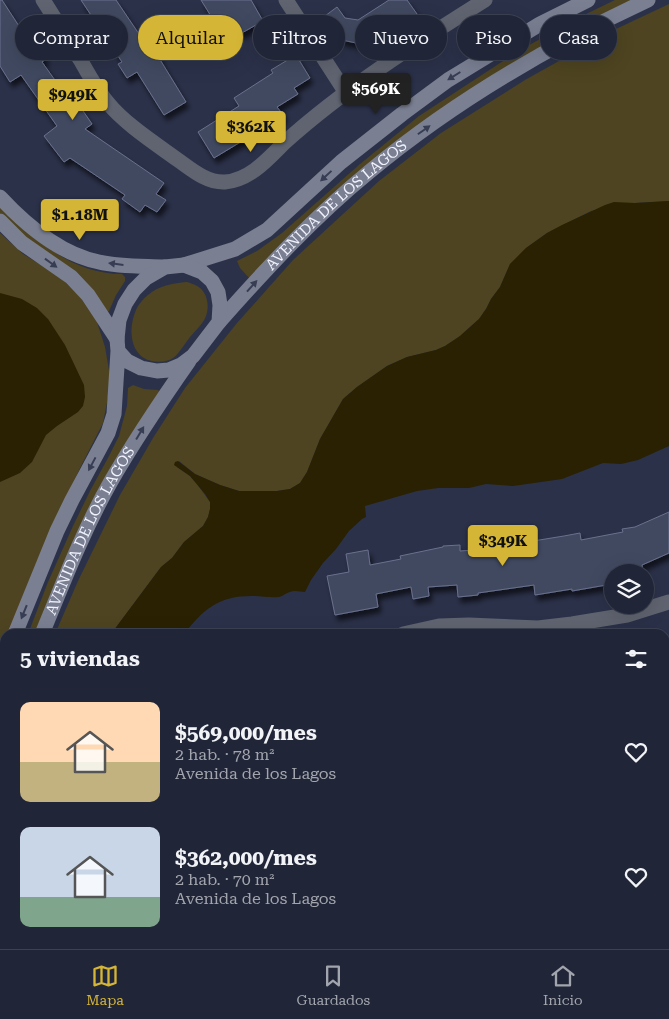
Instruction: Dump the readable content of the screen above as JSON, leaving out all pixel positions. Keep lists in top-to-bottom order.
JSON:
{
  "streets": {
    "street": ["AVENIDA DE LOS LAGOS"]
  },
  "page": {
    "chip": [
      "Comprar",
      "Alquilar",
      "Filtros",
      "Nuevo",
      "Piso",
      "Casa"
    ],
    "price": [
      "$569K",
      "$949K",
      "$362K",
      "$1.18M",
      "$349K"
    ],
    "heading": "5 viviendas",
    "list": [
      {
        "name": "$569,000/mes",
        "note": "2 hab. · 78 m² · Avenida de los Lagos"
      },
      {
        "name": "$362,000/mes",
        "note": "2 hab. · 70 m² · Avenida de los Lagos"
      }
    ],
    "tabs": ["Mapa", "Guardados", "Inicio"]
  }
}
